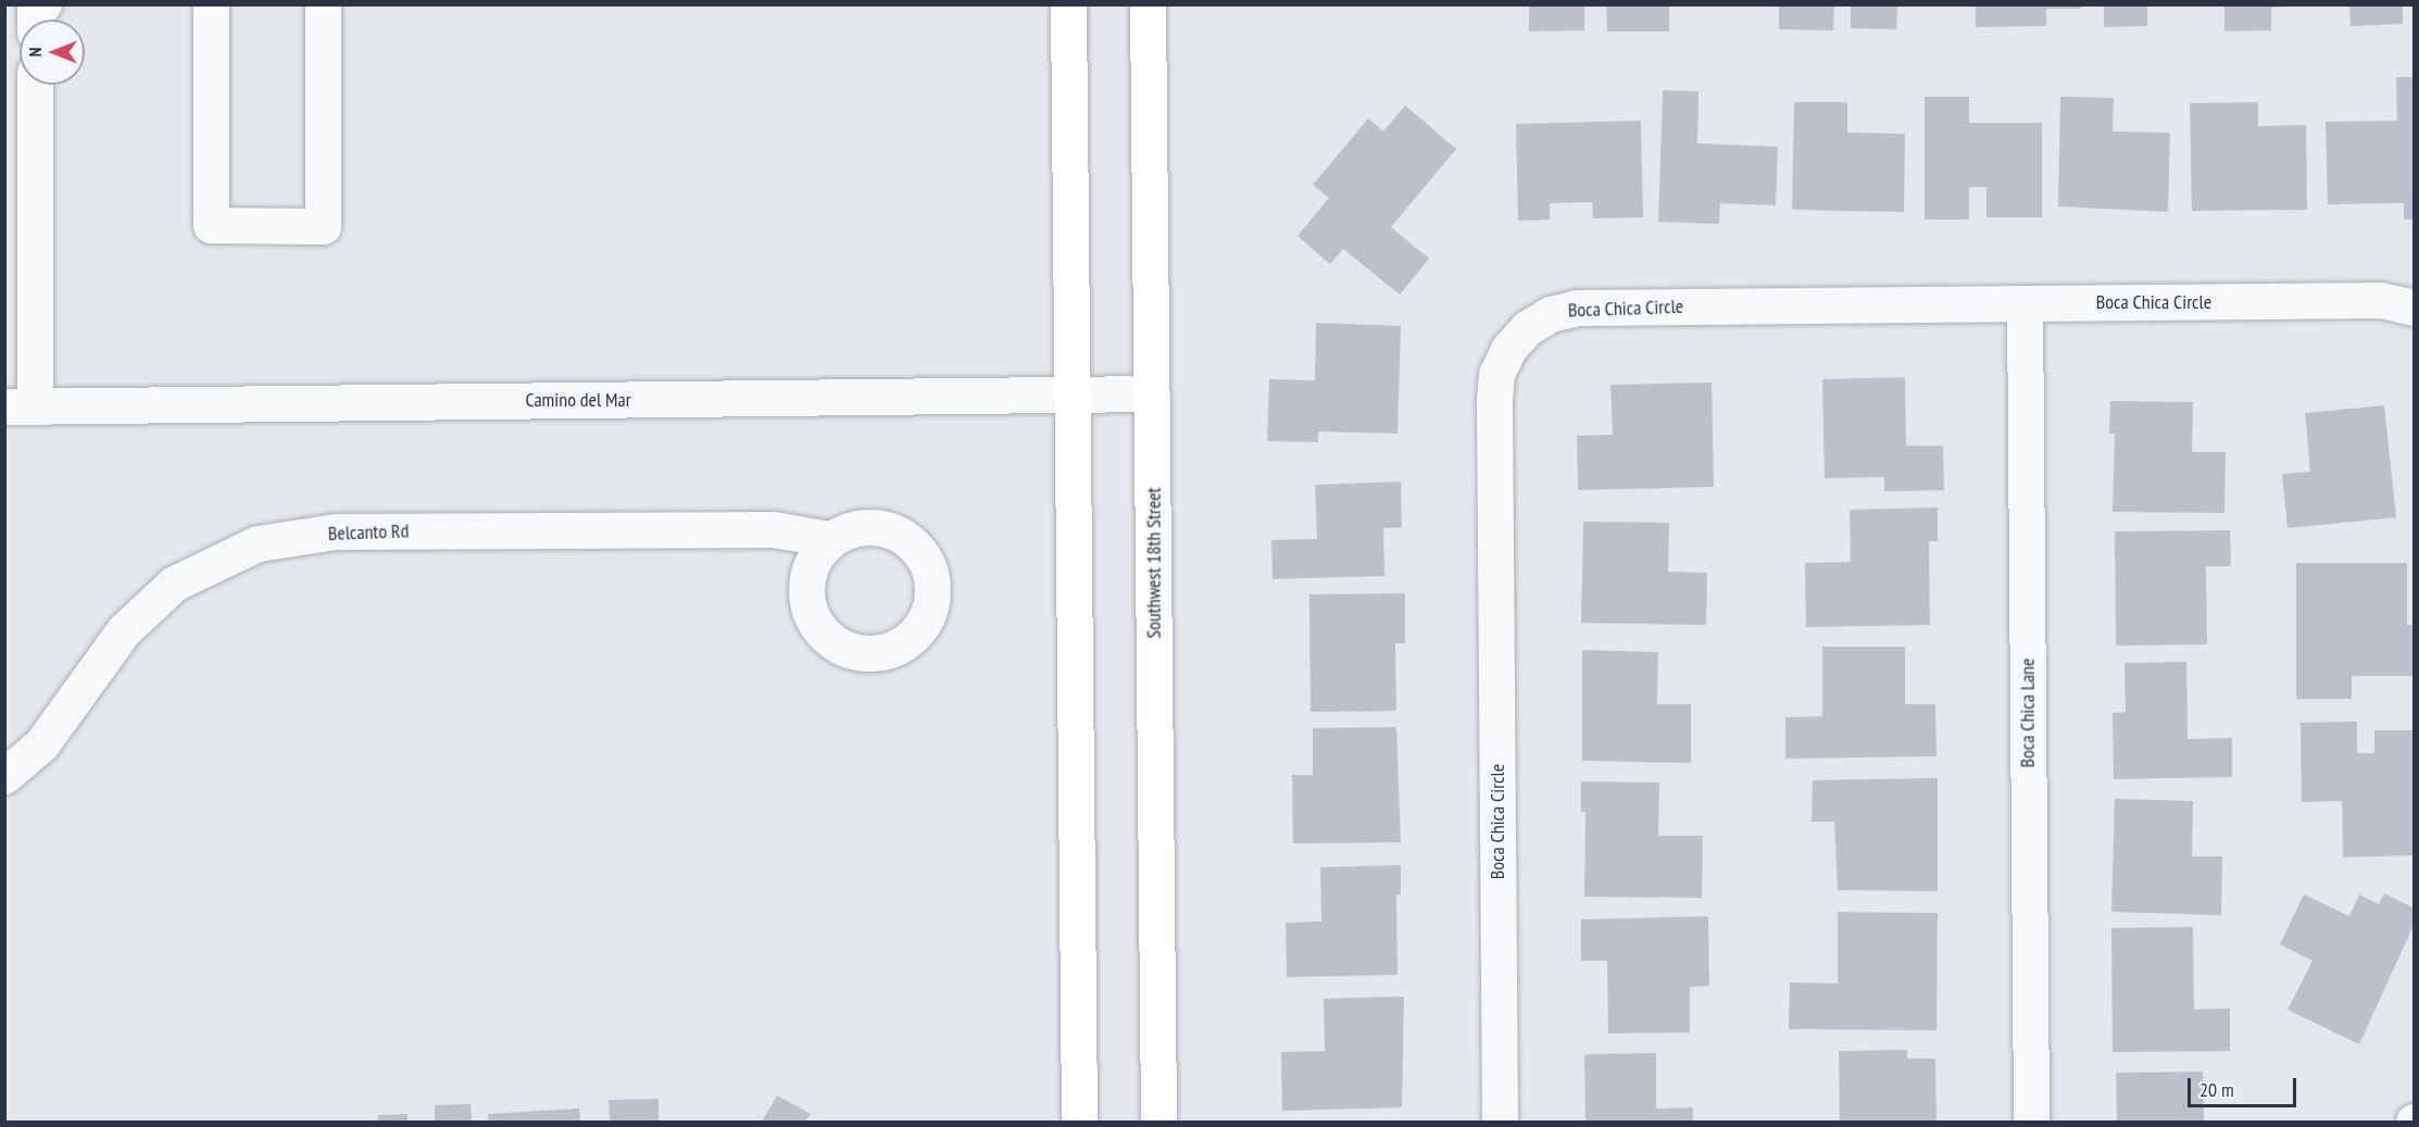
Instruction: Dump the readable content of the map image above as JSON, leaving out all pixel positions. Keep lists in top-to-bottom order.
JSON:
{
  "streets": {
    "main road": ["Southwest 18th Street"],
    "street": [
      "Boca Chica Circle",
      "Camino del Mar",
      "Belcanto Rd",
      "Boca Chica Lane"
    ]
  },
  "crossings": [
    ["Boca Chica Circle", "Boca Chica Lane"],
    ["Camino del Mar", "Southwest 18th Street"]
  ],
  "scale_bar": "20 m",
  "north": "left"
}
